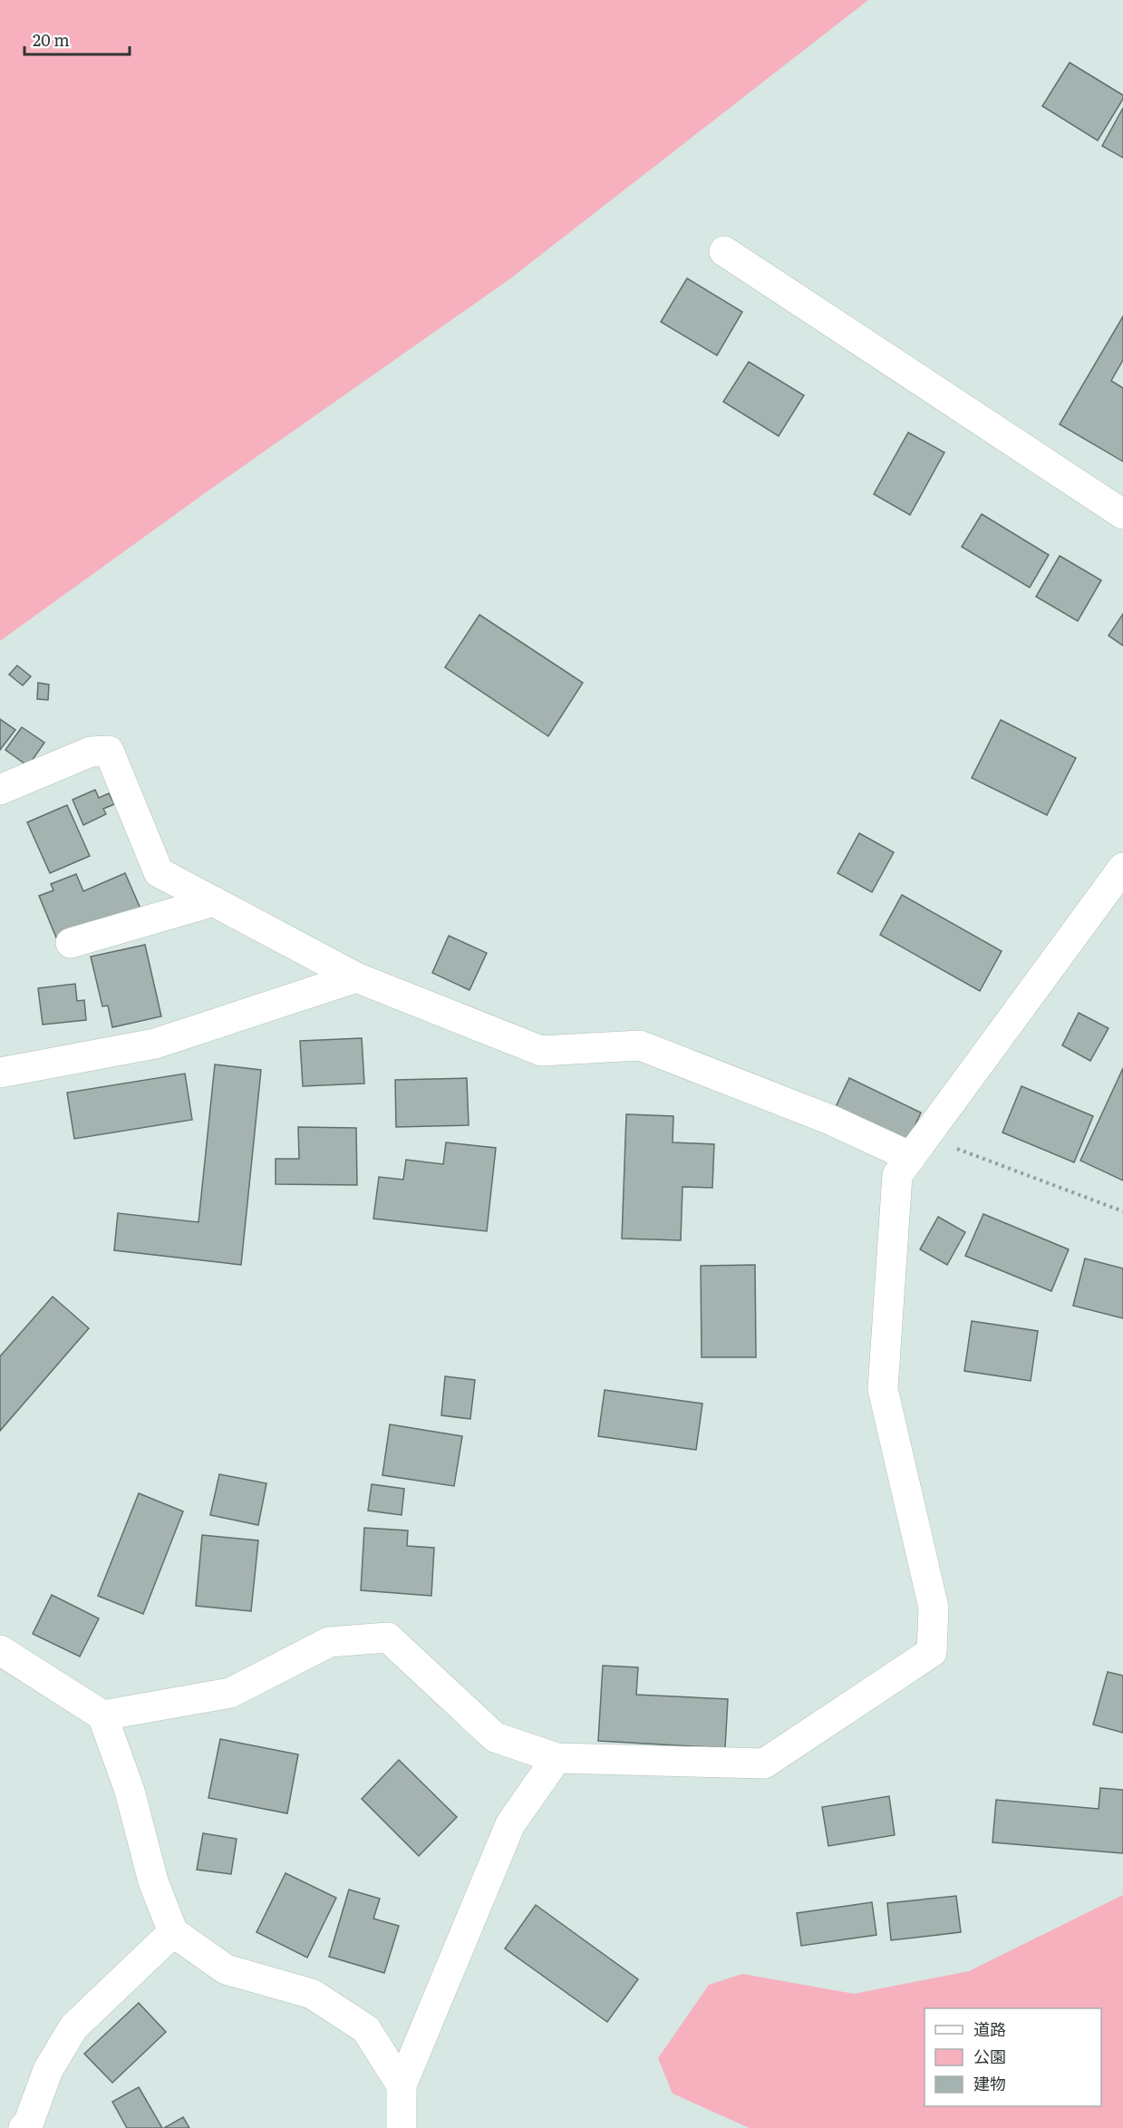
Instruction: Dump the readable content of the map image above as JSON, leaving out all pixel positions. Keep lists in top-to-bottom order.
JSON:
{
  "legend": ["道路", "公園", "建物"],
  "scale_bar": "20 m"
}
